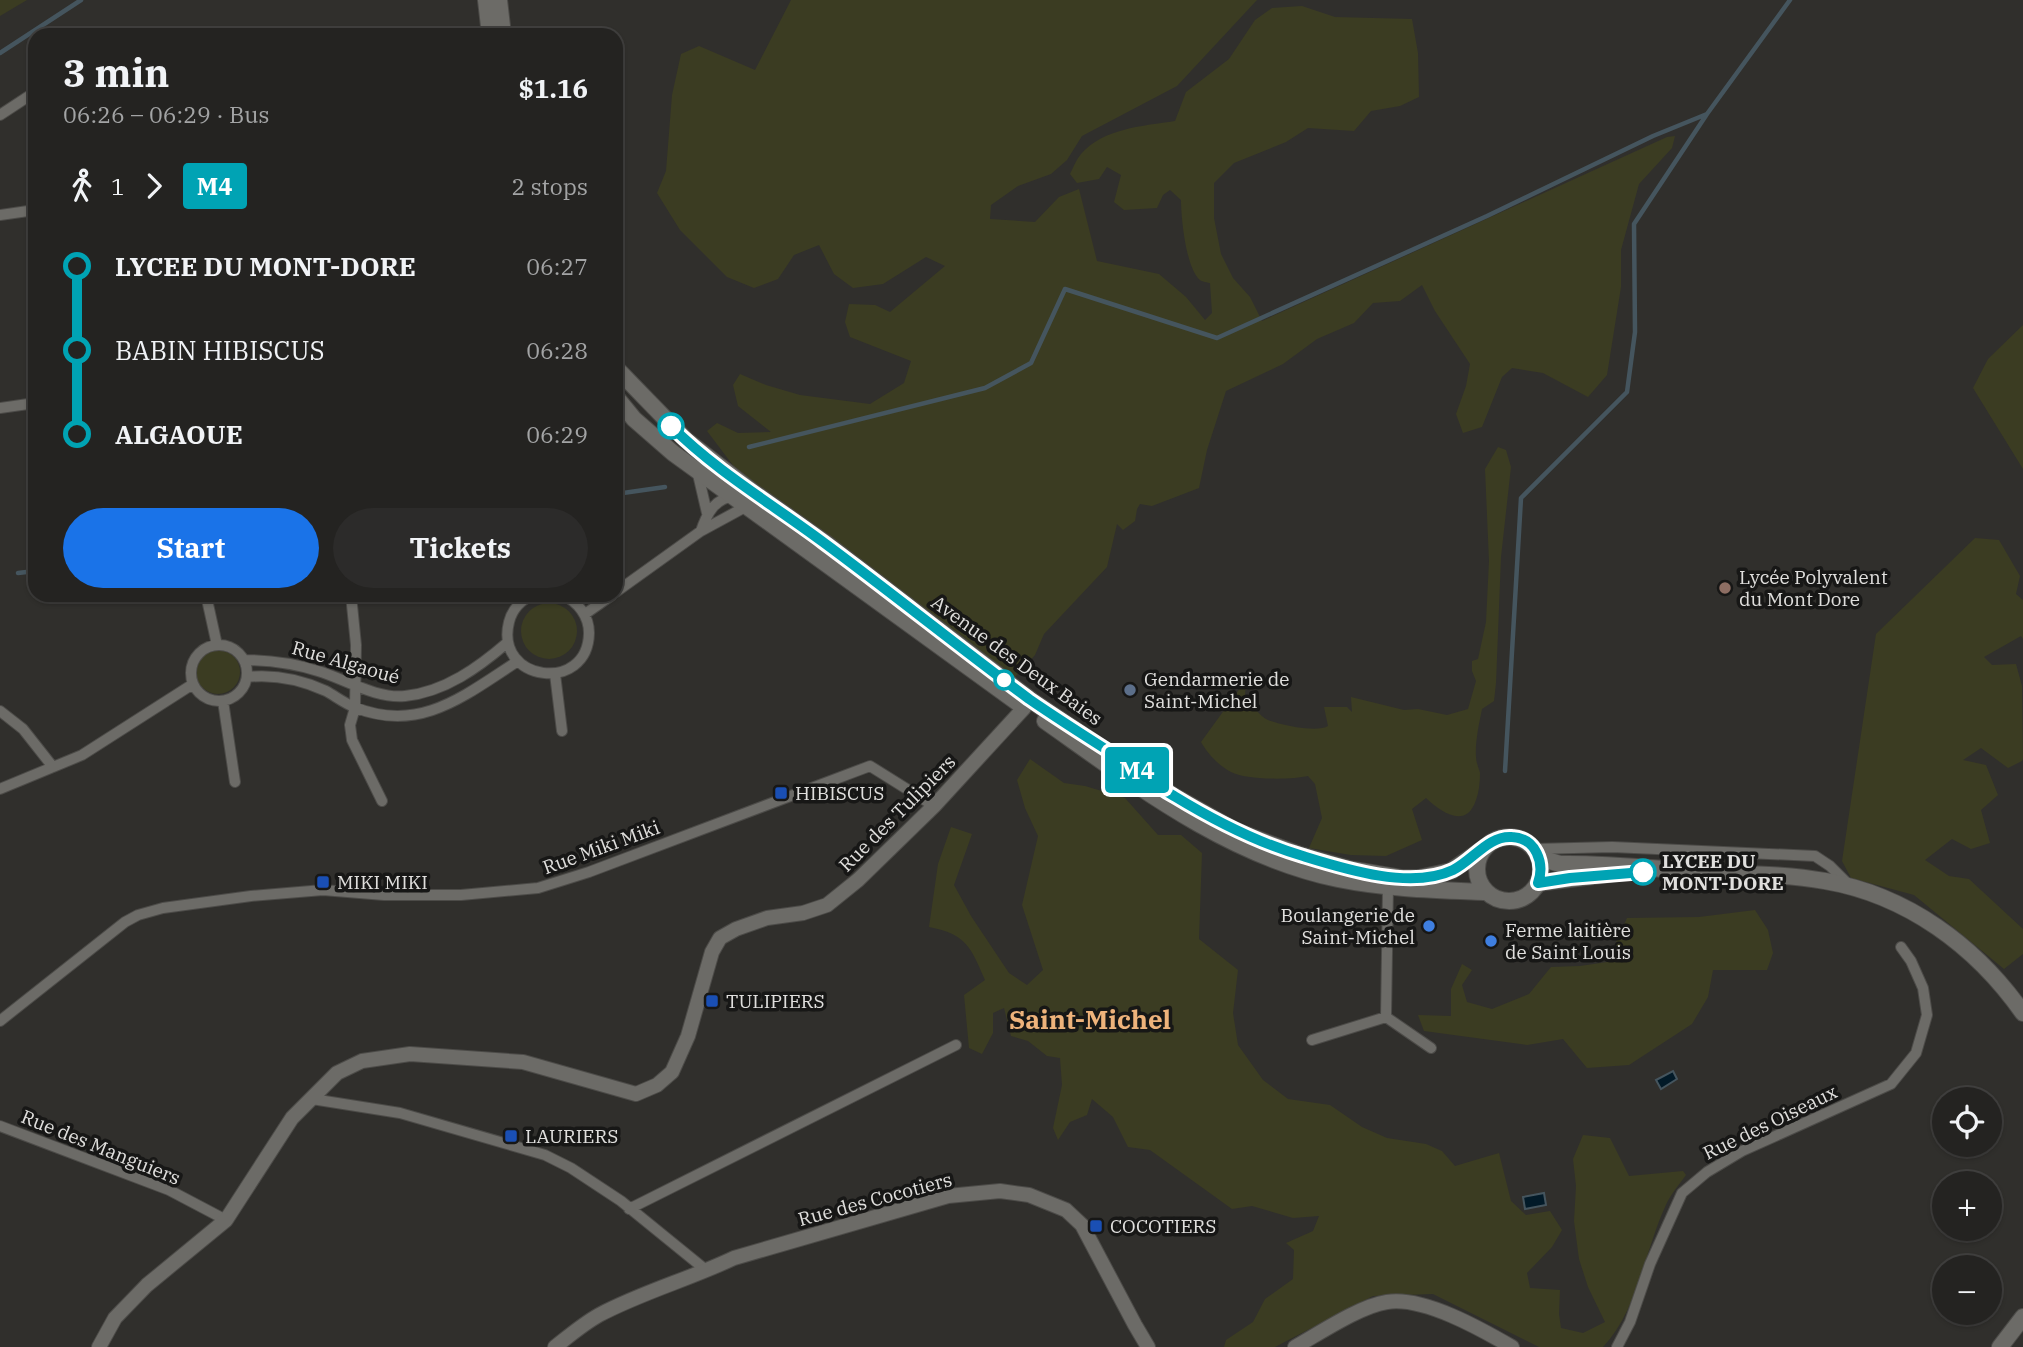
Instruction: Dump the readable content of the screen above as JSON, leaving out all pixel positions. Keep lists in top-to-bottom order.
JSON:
{
  "streets": {
    "main road": ["Avenue des Deux Baies"],
    "street": [
      "Rue Algaoué",
      "Rue des Tulipiers",
      "Rue Miki Miki",
      "Rue des Oiseaux",
      "Rue des Manguiers",
      "Rue des Cocotiers"
    ]
  },
  "crossings": [
    ["Avenue des Deux Baies", "Rue des Tulipiers"],
    ["Rue des Tulipiers", "Rue Miki Miki"],
    ["Rue des Tulipiers", "Rue des Manguiers"]
  ],
  "districts": ["Saint-Michel"],
  "places": {
    "other": [
      "Lycée Polyvalent du Mont Dore",
      "Gendarmerie de Saint-Michel",
      "LYCEE DU MONT-DORE",
      "Boulangerie de Saint-Michel",
      "Ferme laitière de Saint Louis"
    ],
    "transit": [
      "HIBISCUS",
      "MIKI MIKI",
      "TULIPIERS",
      "LAURIERS",
      "COCOTIERS"
    ]
  },
  "lines": ["bus line M4"],
  "page": {
    "on_map": "M4",
    "heading": ["3 min", "06:26 – 06:29 · Bus", "$1.16"],
    "legs": ["1", "M4", "2 stops"],
    "list": [
      {
        "name": "LYCEE DU MONT-DORE",
        "value": "06:27"
      },
      {
        "name": "BABIN HIBISCUS",
        "value": "06:28"
      },
      {
        "name": "ALGAOUE",
        "value": "06:29"
      }
    ],
    "buttons": ["Start", "Tickets"],
    "map_buttons": ["+", "−"]
  }
}
